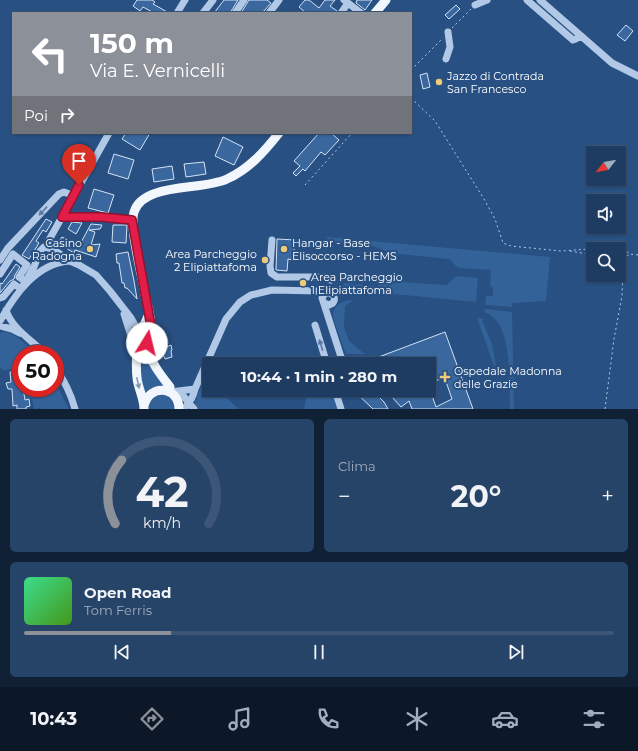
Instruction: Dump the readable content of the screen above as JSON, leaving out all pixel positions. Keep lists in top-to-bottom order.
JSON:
{
  "places": {
    "other": [
      "Jazzo di Contrada San Francesco",
      "Casino Radogna",
      "Hangar - Base Elisoccorso - HEMS",
      "Area Parcheggio 2 Elipiattafoma",
      "Area Parcheggio 1 Elipiattafoma"
    ],
    "health": ["Ospedale Madonna delle Grazie"]
  },
  "north": "bottom left",
  "page": {
    "turn": ["150 m", "Via E. Vernicelli"],
    "then": "Poi",
    "limit": "50",
    "trip": "10:44 · 1 min · 280 m",
    "tile": "Clima",
    "heat": ["−", "20°", "+"],
    "song": ["Open Road", "Tom Ferris"],
    "tabs": "10:43",
    "gauge": ["42", "km/h"]
  }
}
